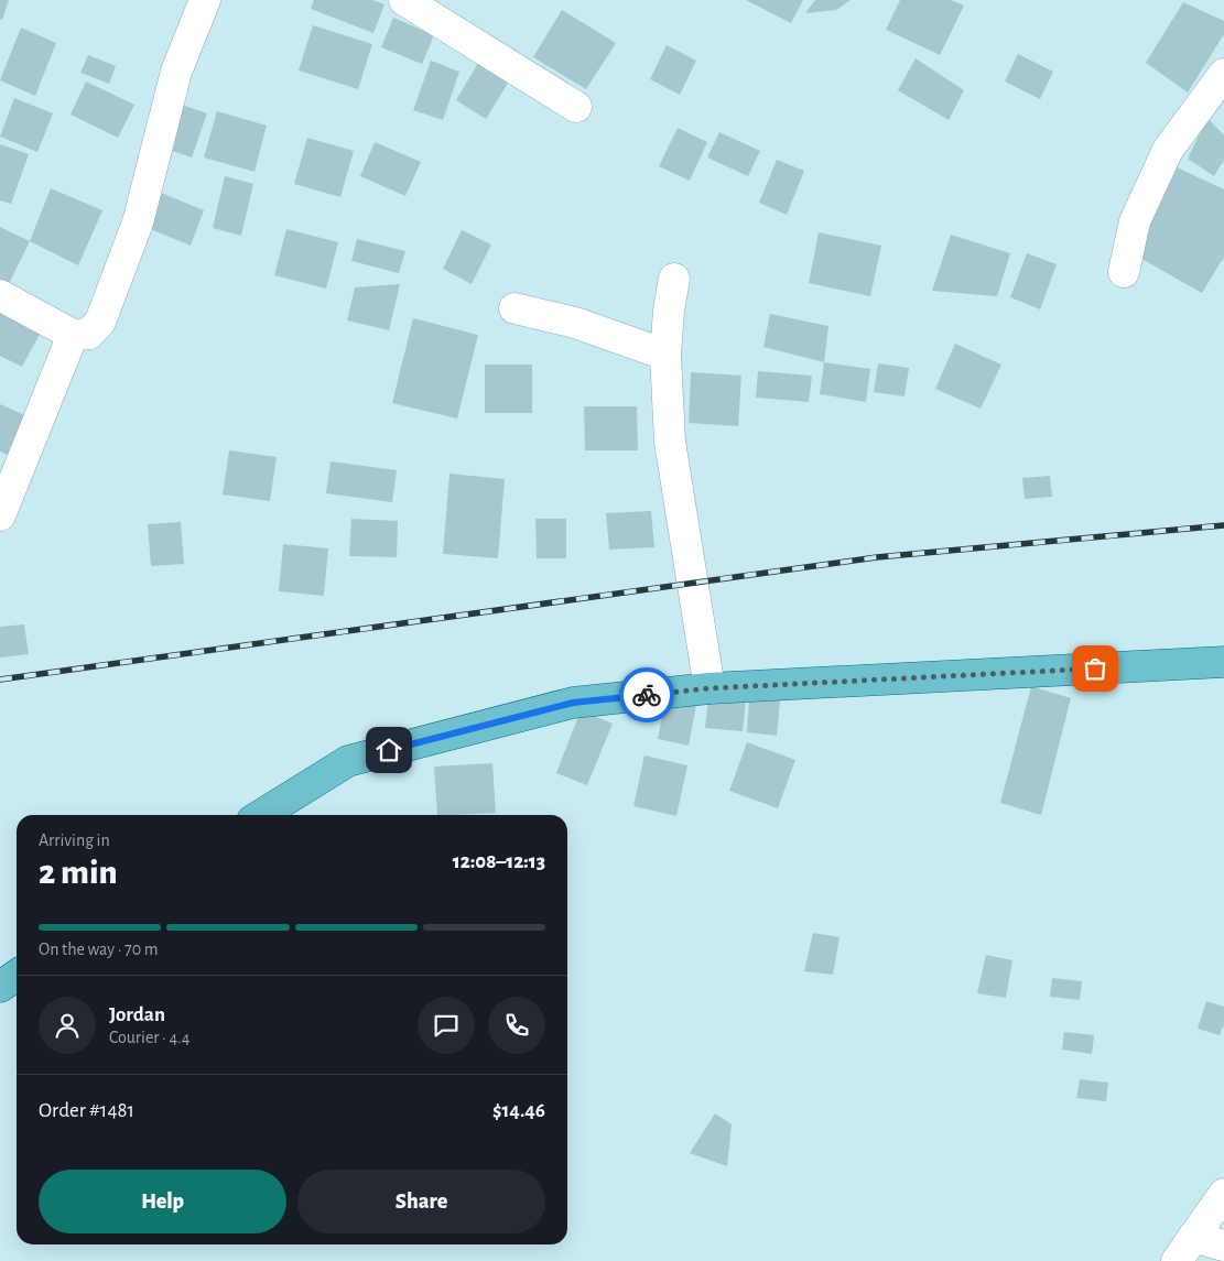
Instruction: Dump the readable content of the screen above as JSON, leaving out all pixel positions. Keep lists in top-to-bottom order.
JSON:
{
  "page": {
    "heading": ["2 min", "Arriving in", "12:08–12:13"],
    "panel": [
      "Jordan",
      "Courier · 4.4",
      "Order #1481",
      "$14.46"
    ],
    "bar": "On the way · 70 m",
    "buttons": ["Help", "Share"]
  }
}
